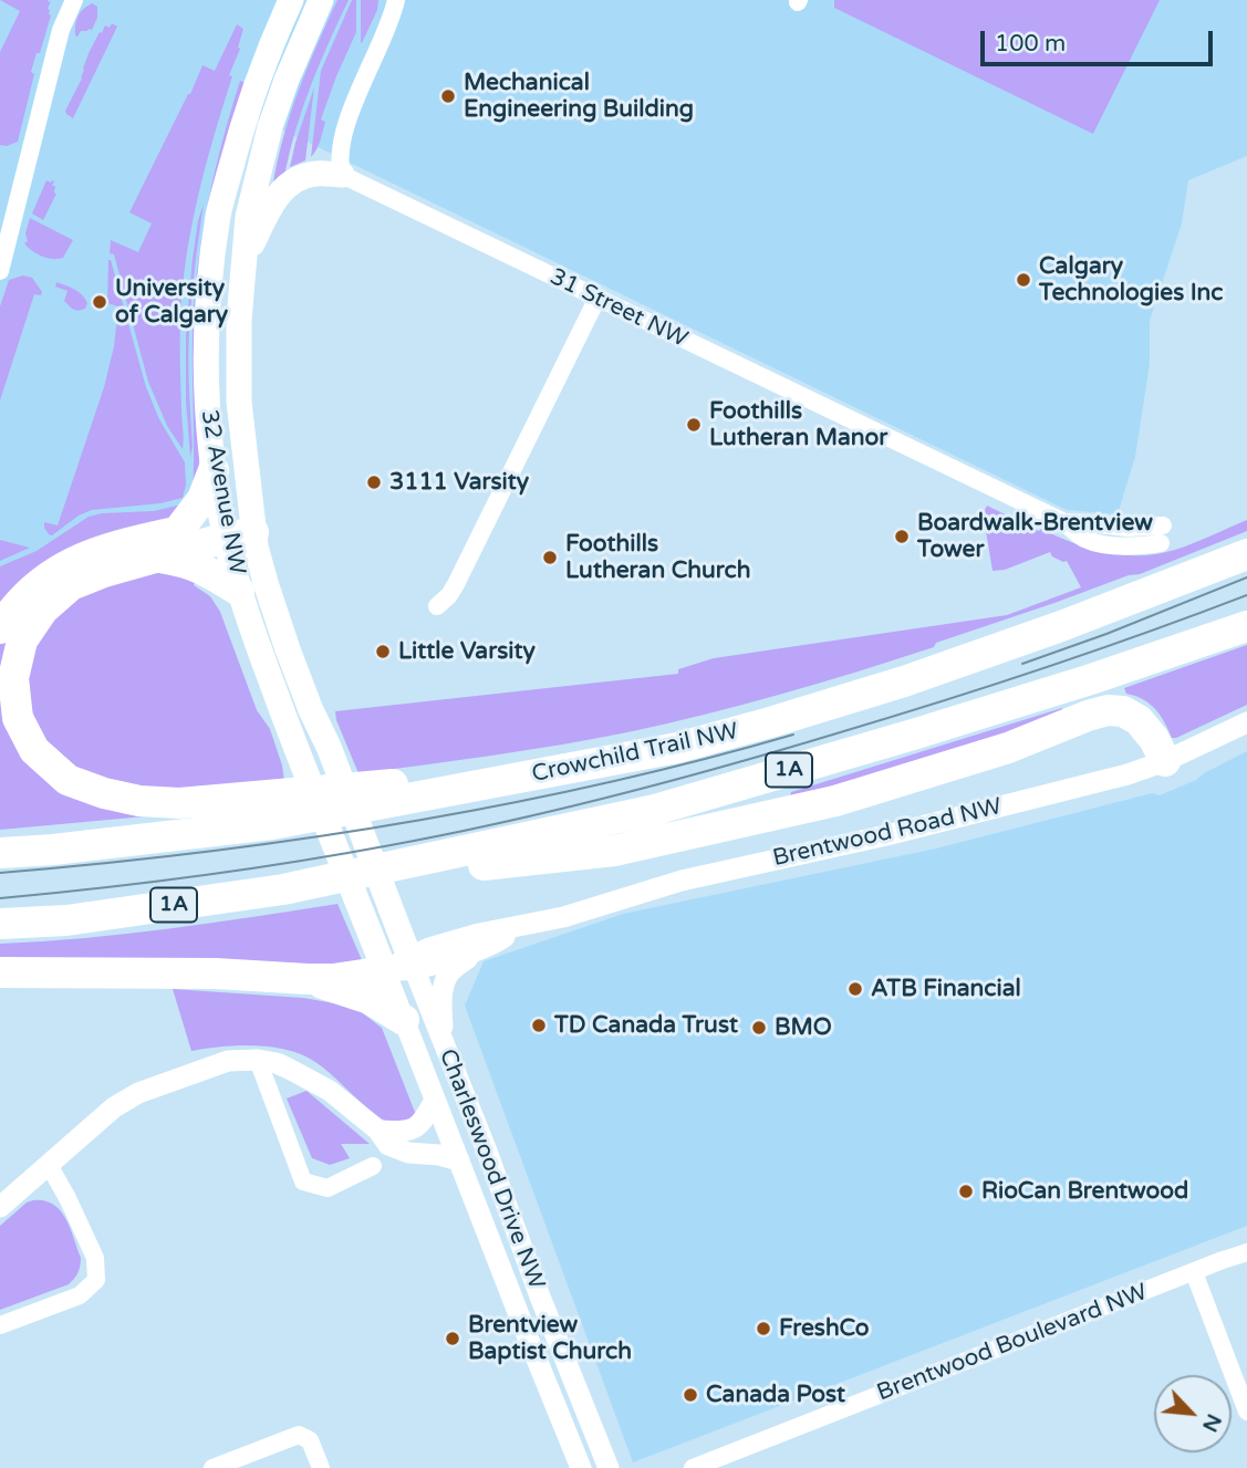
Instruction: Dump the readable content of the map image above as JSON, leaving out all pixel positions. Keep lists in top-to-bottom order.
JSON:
{
  "streets": {
    "highway": ["Crowchild Trail NW", "1A"],
    "main road": ["32 Avenue NW"],
    "street": [
      "31 Street NW",
      "Brentwood Road NW",
      "Charleswood Drive NW",
      "Brentwood Boulevard NW"
    ]
  },
  "crossings": [
    ["32 Avenue NW", "Brentwood Road NW"],
    ["32 Avenue NW", "Charleswood Drive NW"],
    ["Brentwood Road NW", "Charleswood Drive NW"]
  ],
  "places": [
    "Mechanical Engineering Building",
    "Calgary Technologies Inc",
    "University of Calgary",
    "Foothills Lutheran Manor",
    "3111 Varsity",
    "Boardwalk-Brentview Tower",
    "Foothills Lutheran Church",
    "Little Varsity",
    "ATB Financial",
    "TD Canada Trust",
    "BMO",
    "RioCan Brentwood",
    "FreshCo",
    "Brentview Baptist Church",
    "Canada Post"
  ],
  "scale_bar": "100 m",
  "north": "bottom right"
}
